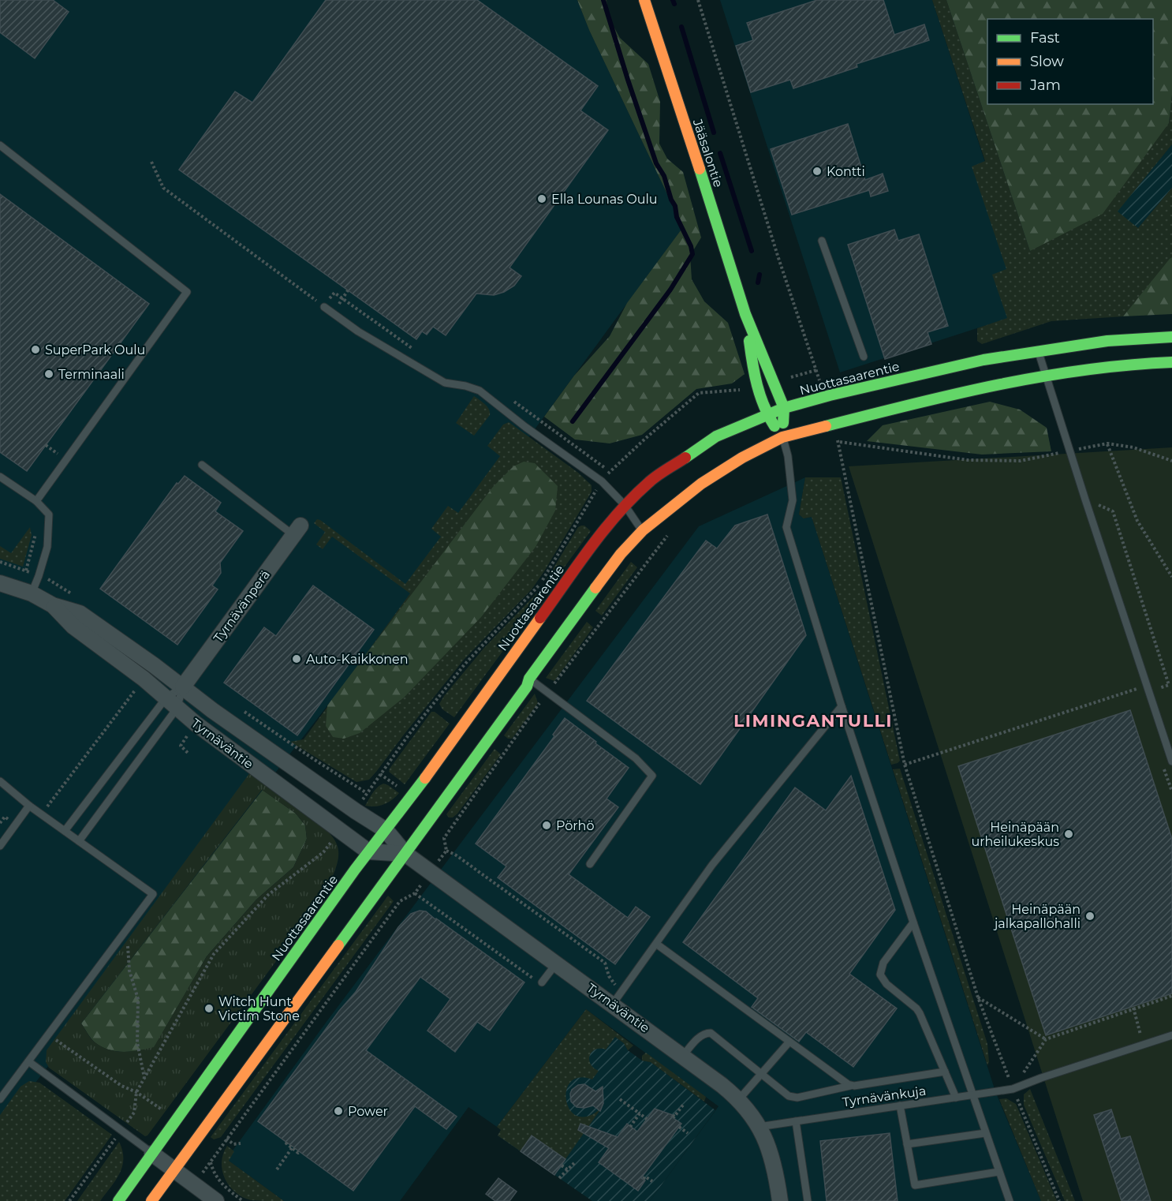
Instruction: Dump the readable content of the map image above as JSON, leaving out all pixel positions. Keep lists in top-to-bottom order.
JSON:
{
  "streets": {
    "main road": ["Jääsalontie", "Nuottasaarentie"],
    "street": ["Tyrnävänperä", "Tyrnäväntie"],
    "lane": ["Tyrnävänkuja"]
  },
  "crossings": [
    ["Jääsalontie", "Nuottasaarentie"],
    ["Nuottasaarentie", "Tyrnäväntie"],
    ["Tyrnävänperä", "Tyrnäväntie"],
    ["Tyrnäväntie", "Tyrnävänkuja"]
  ],
  "districts": ["LIMINGANTULLI"],
  "places": [
    "Kontti",
    "Ella Lounas Oulu",
    "SuperPark Oulu",
    "Terminaali",
    "Auto-Kaikkonen",
    "Pörhö",
    "Heinäpään urheilukeskus",
    "Heinäpään jalkapallohalli",
    "Witch Hunt Victim Stone",
    "Power"
  ],
  "legend": ["Fast", "Slow", "Jam"]
}
